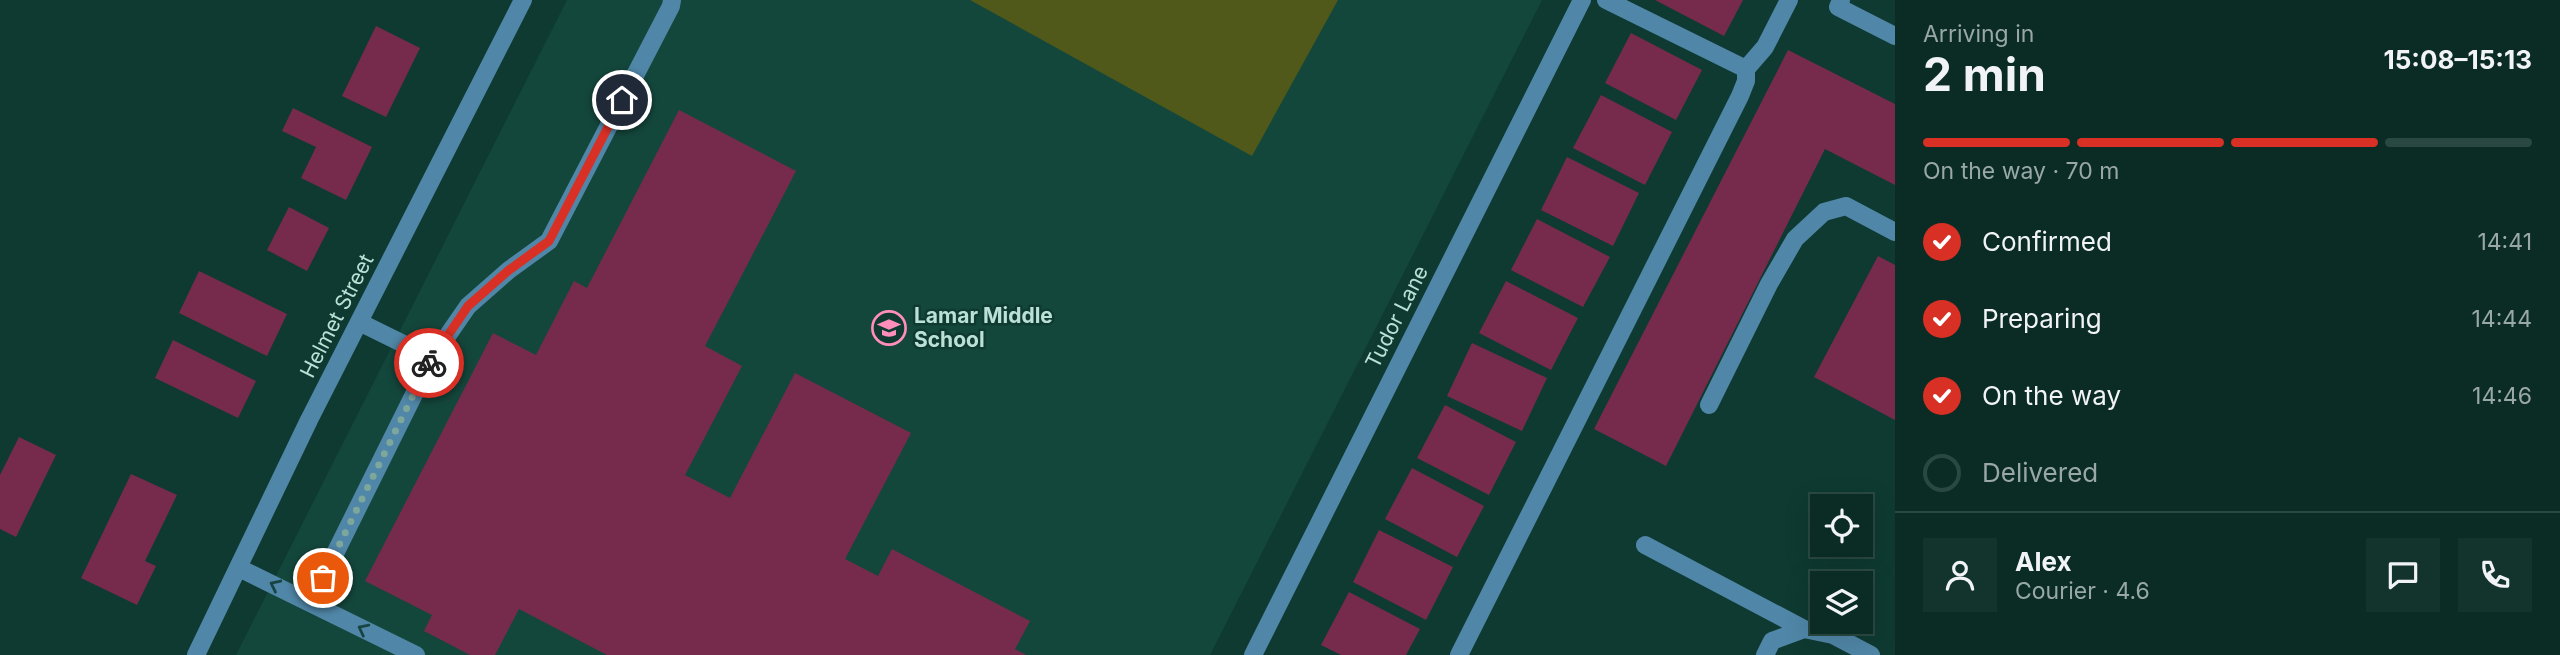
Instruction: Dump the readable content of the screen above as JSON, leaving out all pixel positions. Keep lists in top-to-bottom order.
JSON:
{
  "streets": {
    "street": ["Helmet Street", "Tudor Lane"]
  },
  "places": {
    "school or university": ["Lamar Middle School"]
  },
  "page": {
    "heading": ["2 min", "Arriving in", "15:08–15:13"],
    "panel": ["Alex", "Courier · 4.6"],
    "bar": "On the way · 70 m",
    "list": [
      ["Confirmed", "14:41"],
      ["Preparing", "14:44"],
      ["On the way", "14:46"],
      "Delivered"
    ]
  }
}
